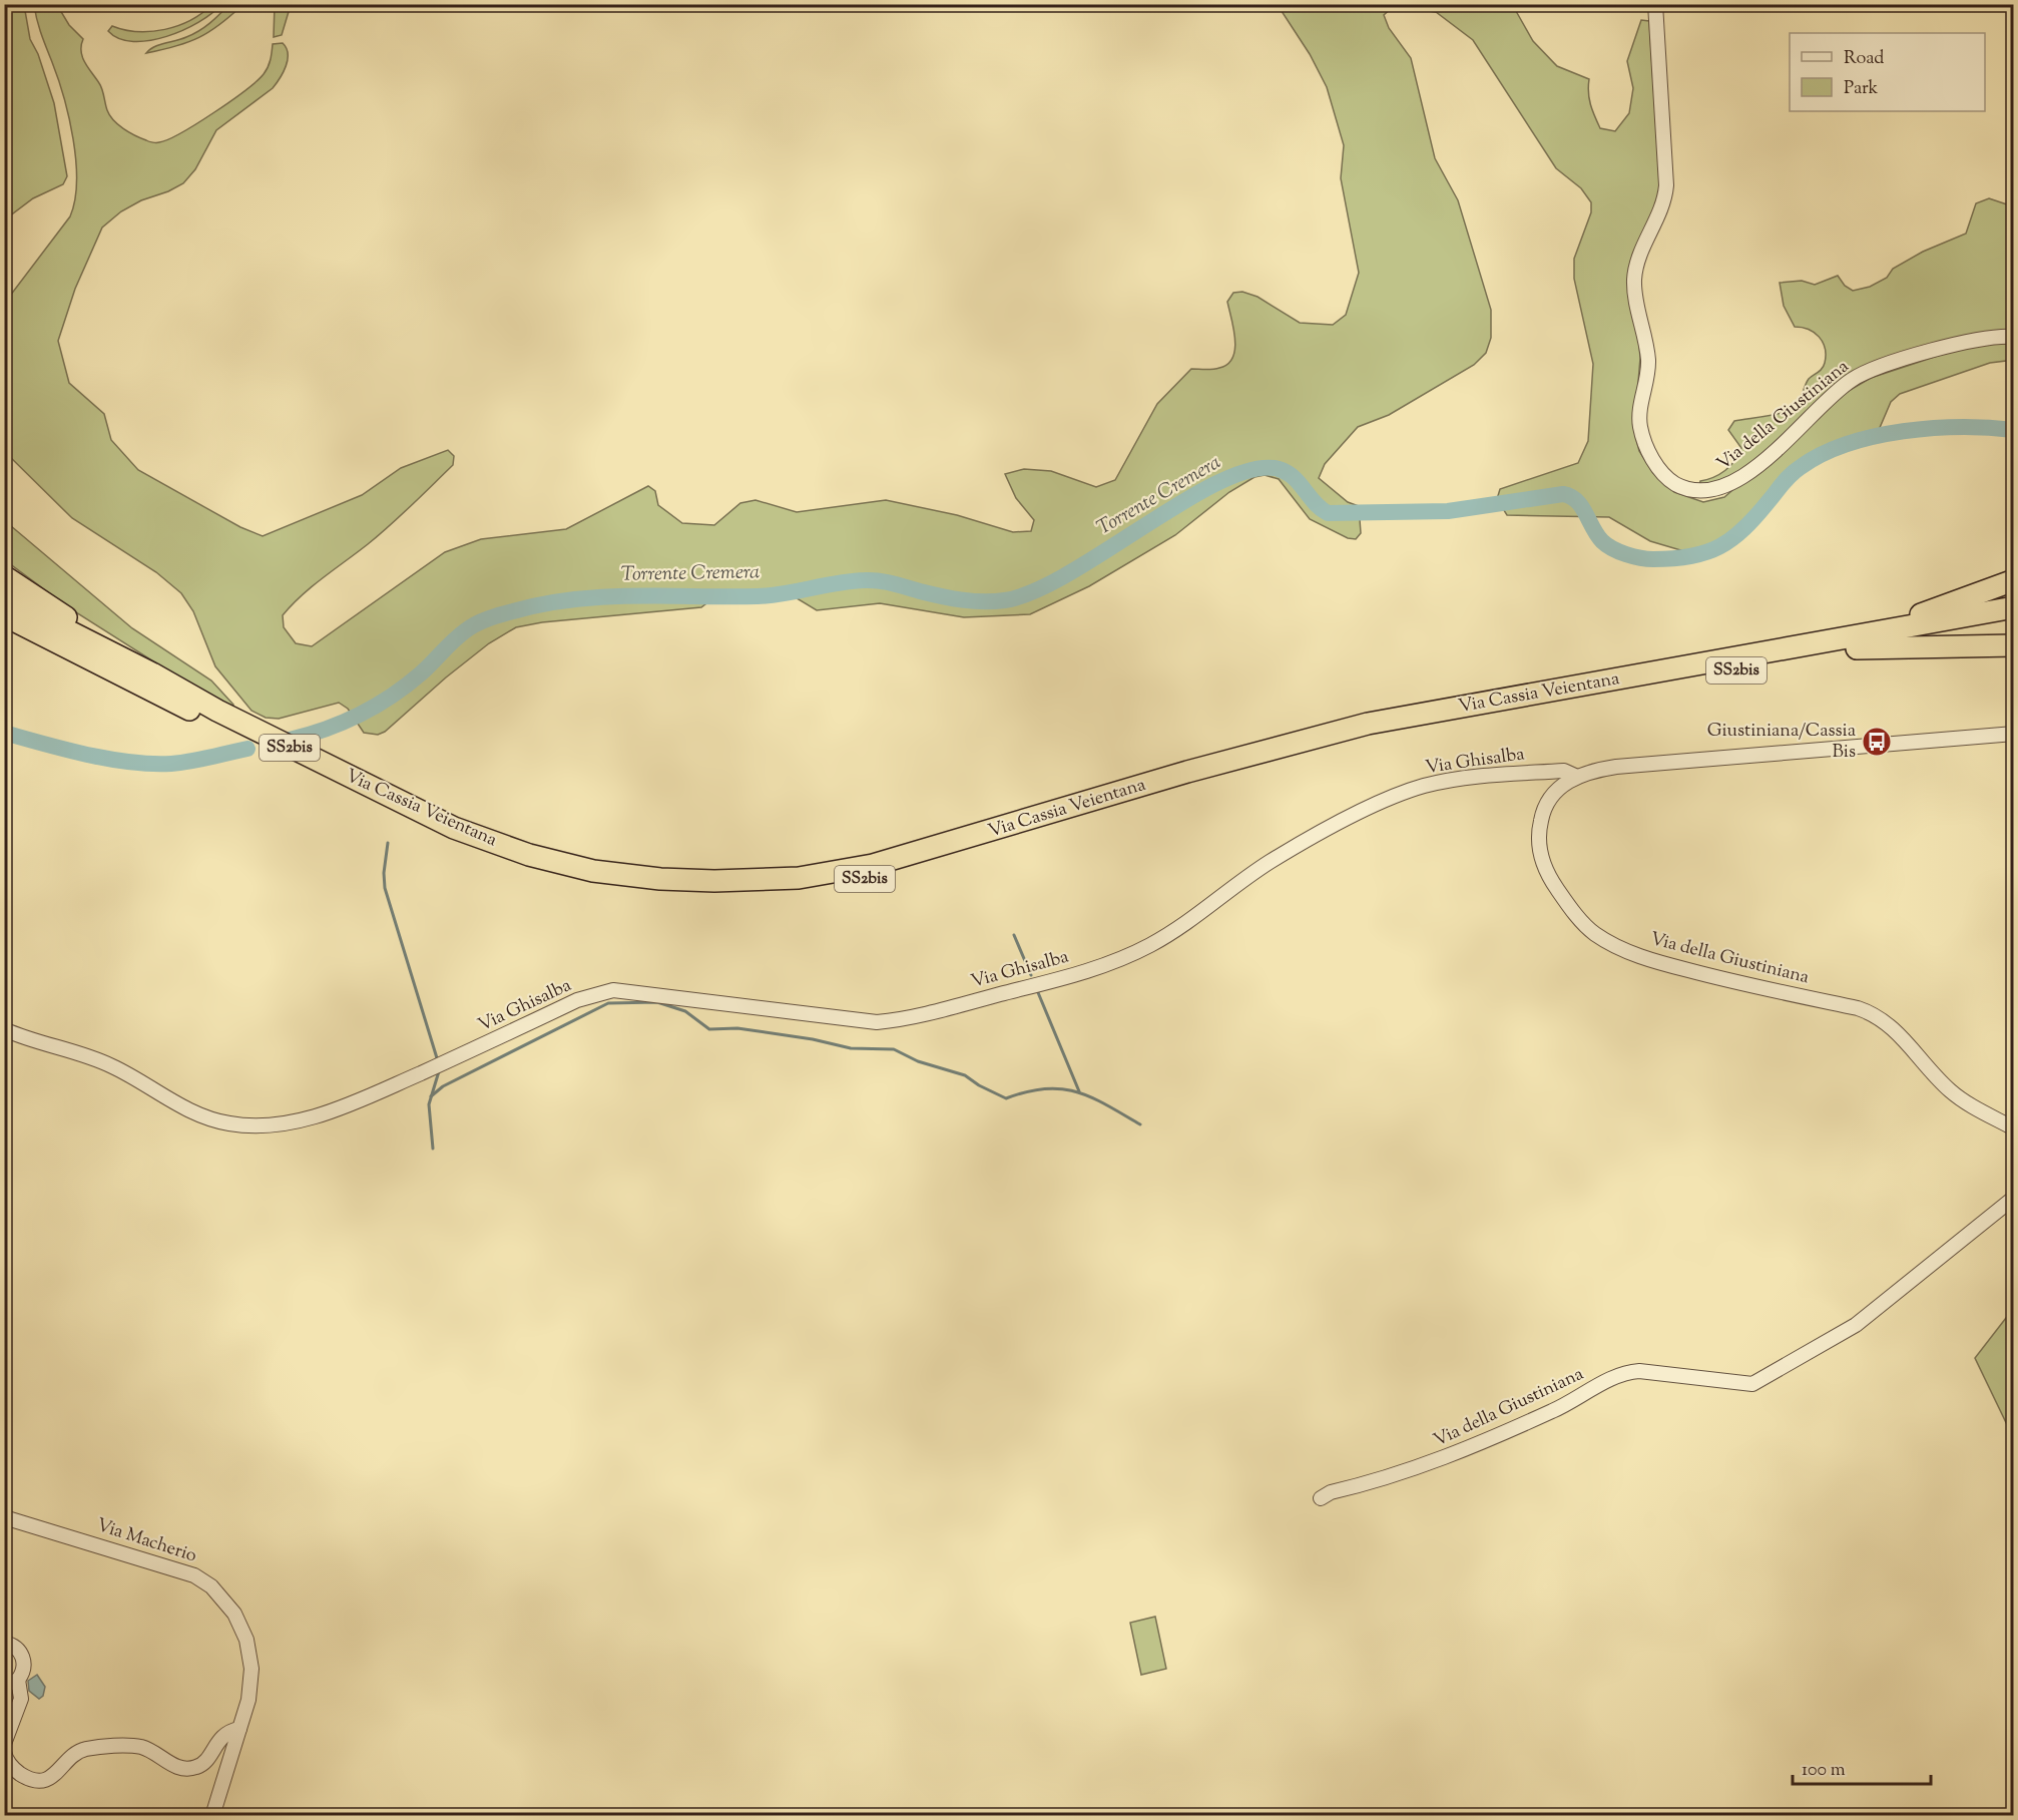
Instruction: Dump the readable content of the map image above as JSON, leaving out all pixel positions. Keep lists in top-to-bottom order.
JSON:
{
  "streets": {
    "highway": ["SS2bis", "Via Cassia Veientana"],
    "street": ["Via della Giustiniana", "Via Ghisalba", "Via Macherio"]
  },
  "crossings": [
    ["Via della Giustiniana", "Via Ghisalba"]
  ],
  "water": ["Torrente Cremera"],
  "places": {
    "bus stop": ["Giustiniana/Cassia Bis"]
  },
  "legend": ["Road", "Park"],
  "scale_bar": "100 m"
}
